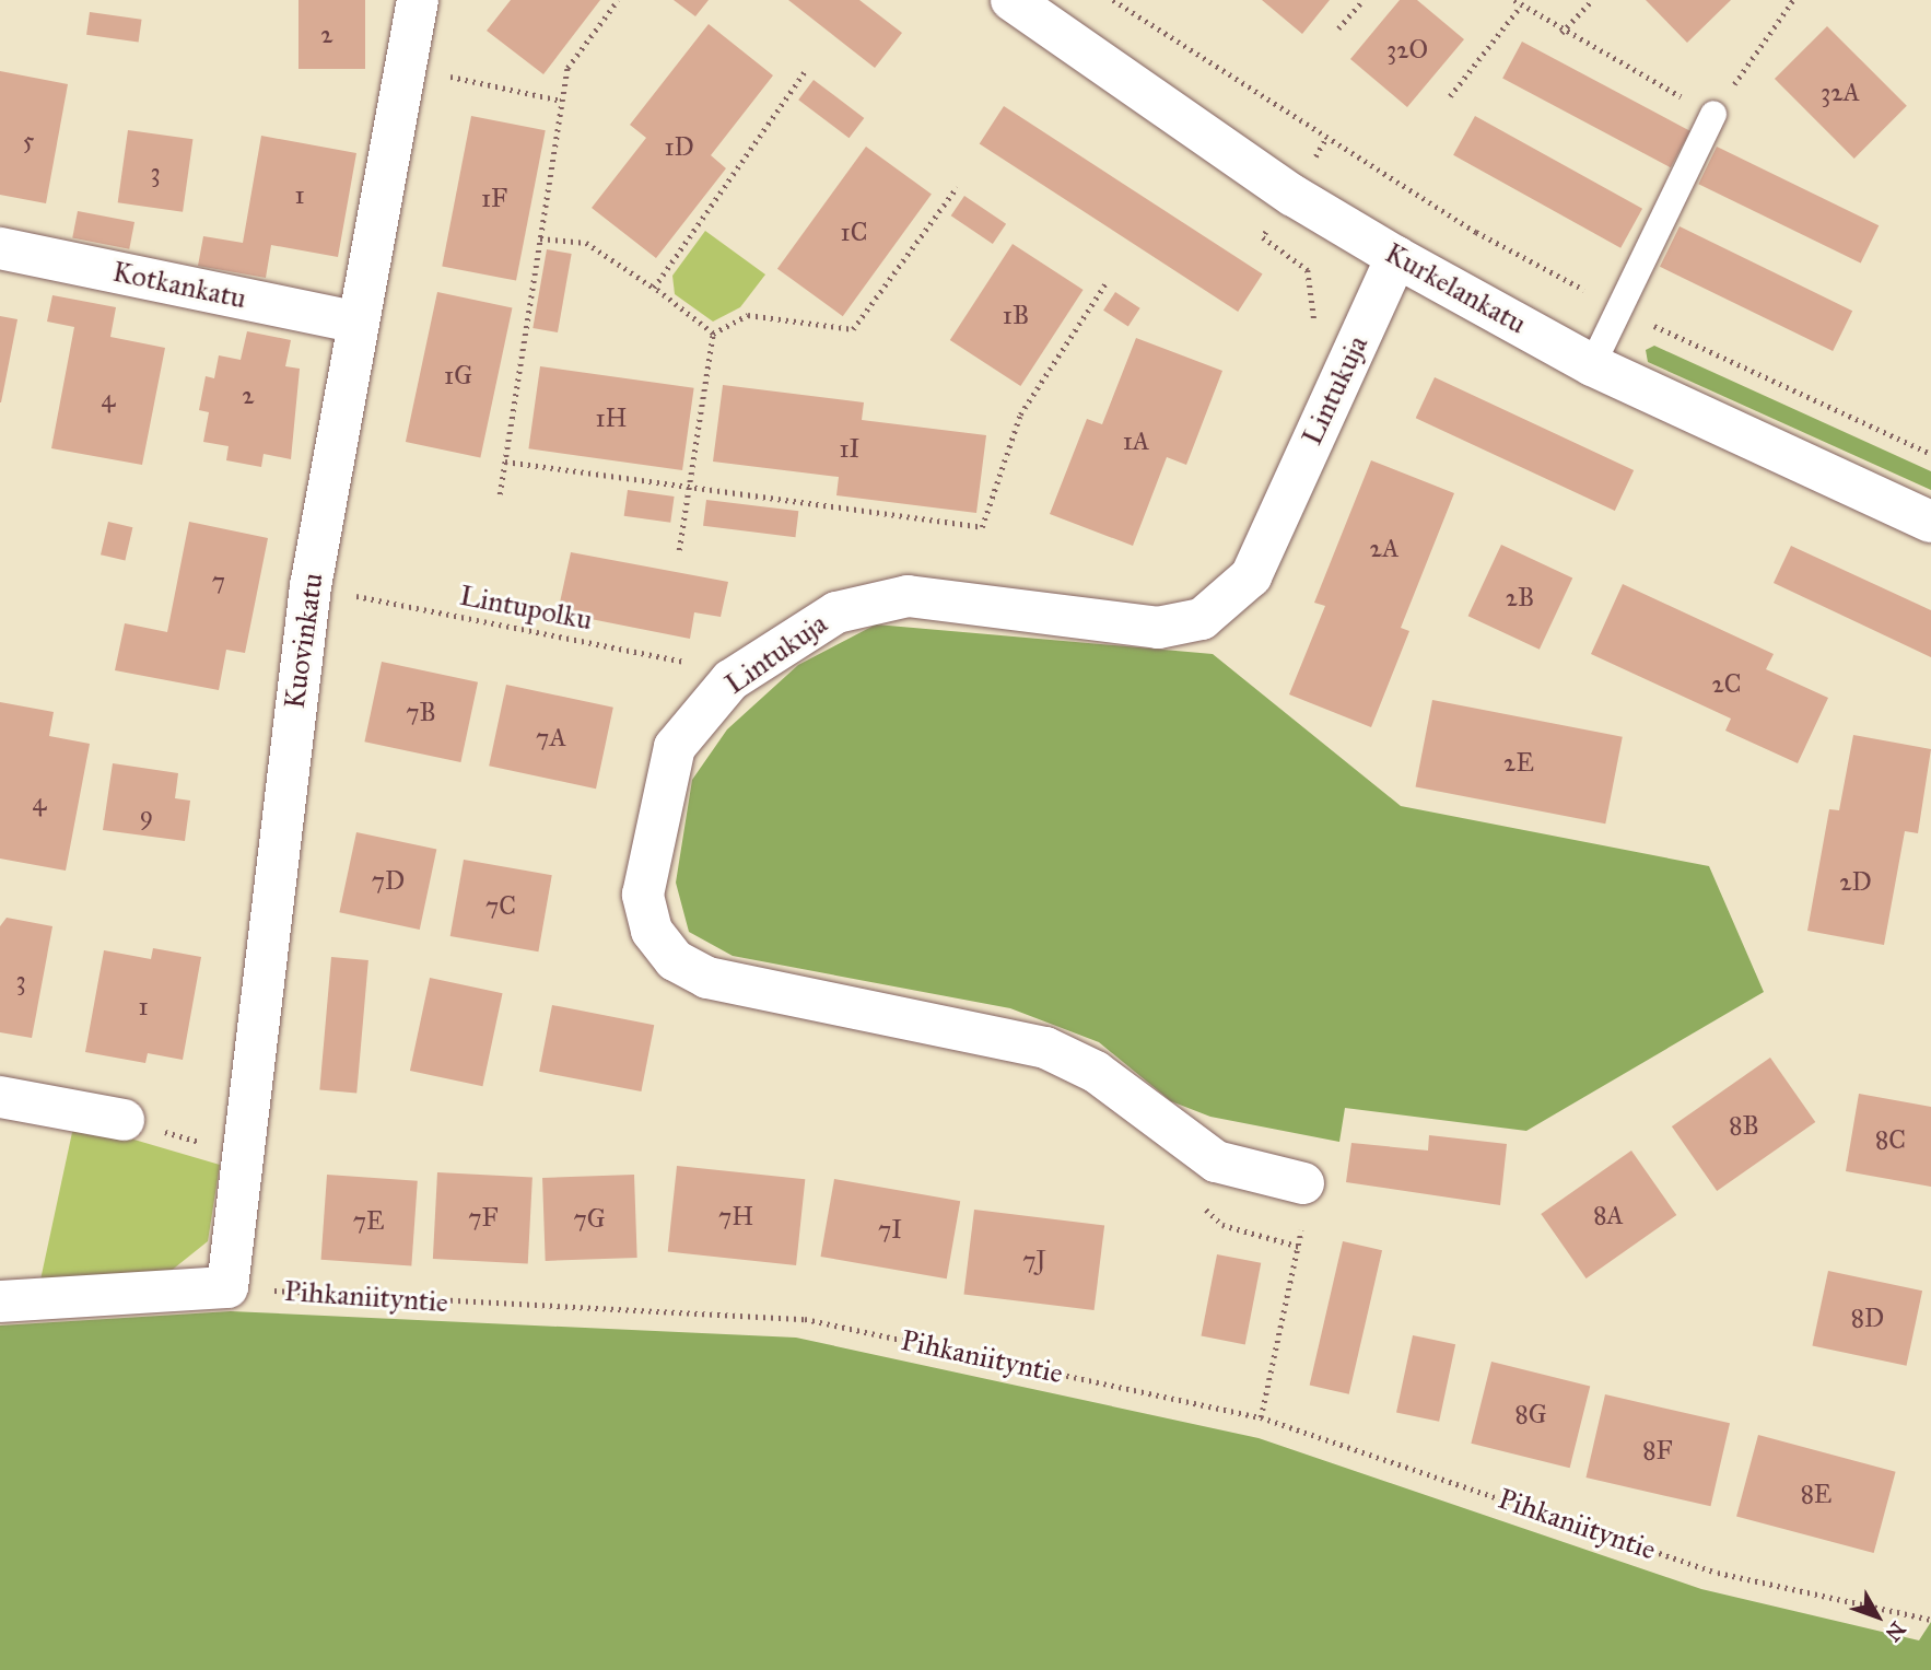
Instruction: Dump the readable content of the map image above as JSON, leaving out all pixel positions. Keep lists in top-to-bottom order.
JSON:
{
  "streets": {
    "street": [
      "Kotkankatu",
      "Kurkelankatu",
      "Lintukuja",
      "Kuovinkatu"
    ],
    "path": ["Lintupolku", "Pihkaniityntie"]
  },
  "crossings": [
    ["Kotkankatu", "Kuovinkatu"],
    ["Kurkelankatu", "Lintukuja"],
    ["Lintukuja", "Lintupolku"],
    ["Lintupolku", "Kuovinkatu"],
    ["Kuovinkatu", "Pihkaniityntie"]
  ],
  "house_numbers": [
    "2",
    "32O",
    "32A",
    "5",
    "1D",
    "3",
    "1",
    "1F",
    "1C",
    "1B",
    "1G",
    "2",
    "4",
    "1H",
    "1A",
    "1I",
    "2A",
    "7",
    "2B",
    "2C",
    "7B",
    "7A",
    "2E",
    "4",
    "9",
    "7D",
    "2D",
    "7C",
    "3",
    "1",
    "8B",
    "8C",
    "8A",
    "7H",
    "7F",
    "7G",
    "7E",
    "7I",
    "7J",
    "8D",
    "8G",
    "8F",
    "8E"
  ],
  "north": "bottom right"
}
